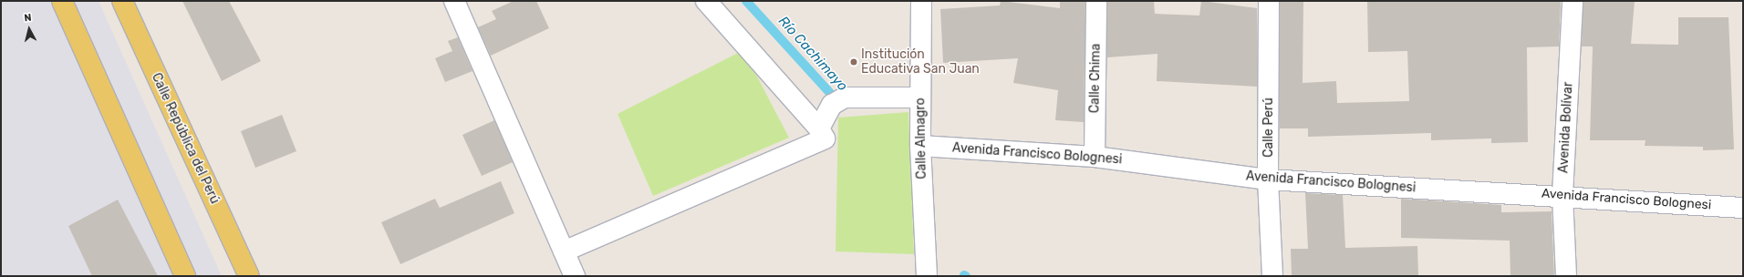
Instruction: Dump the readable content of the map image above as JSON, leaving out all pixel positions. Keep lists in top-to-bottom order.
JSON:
{
  "streets": {
    "main road": ["Calle República del Perú"],
    "street": [
      "Calle Chima",
      "Calle Perú",
      "Avenida Bolívar",
      "Calle Almagro",
      "Avenida Francisco Bolognesi"
    ]
  },
  "crossings": [
    ["Calle Chima", "Avenida Francisco Bolognesi"],
    ["Calle Perú", "Avenida Francisco Bolognesi"],
    ["Avenida Bolívar", "Avenida Francisco Bolognesi"],
    ["Calle Almagro", "Avenida Francisco Bolognesi"]
  ],
  "water": ["Río Cachimayo"],
  "places": ["Institución Educativa San Juan"],
  "north": "top"
}
